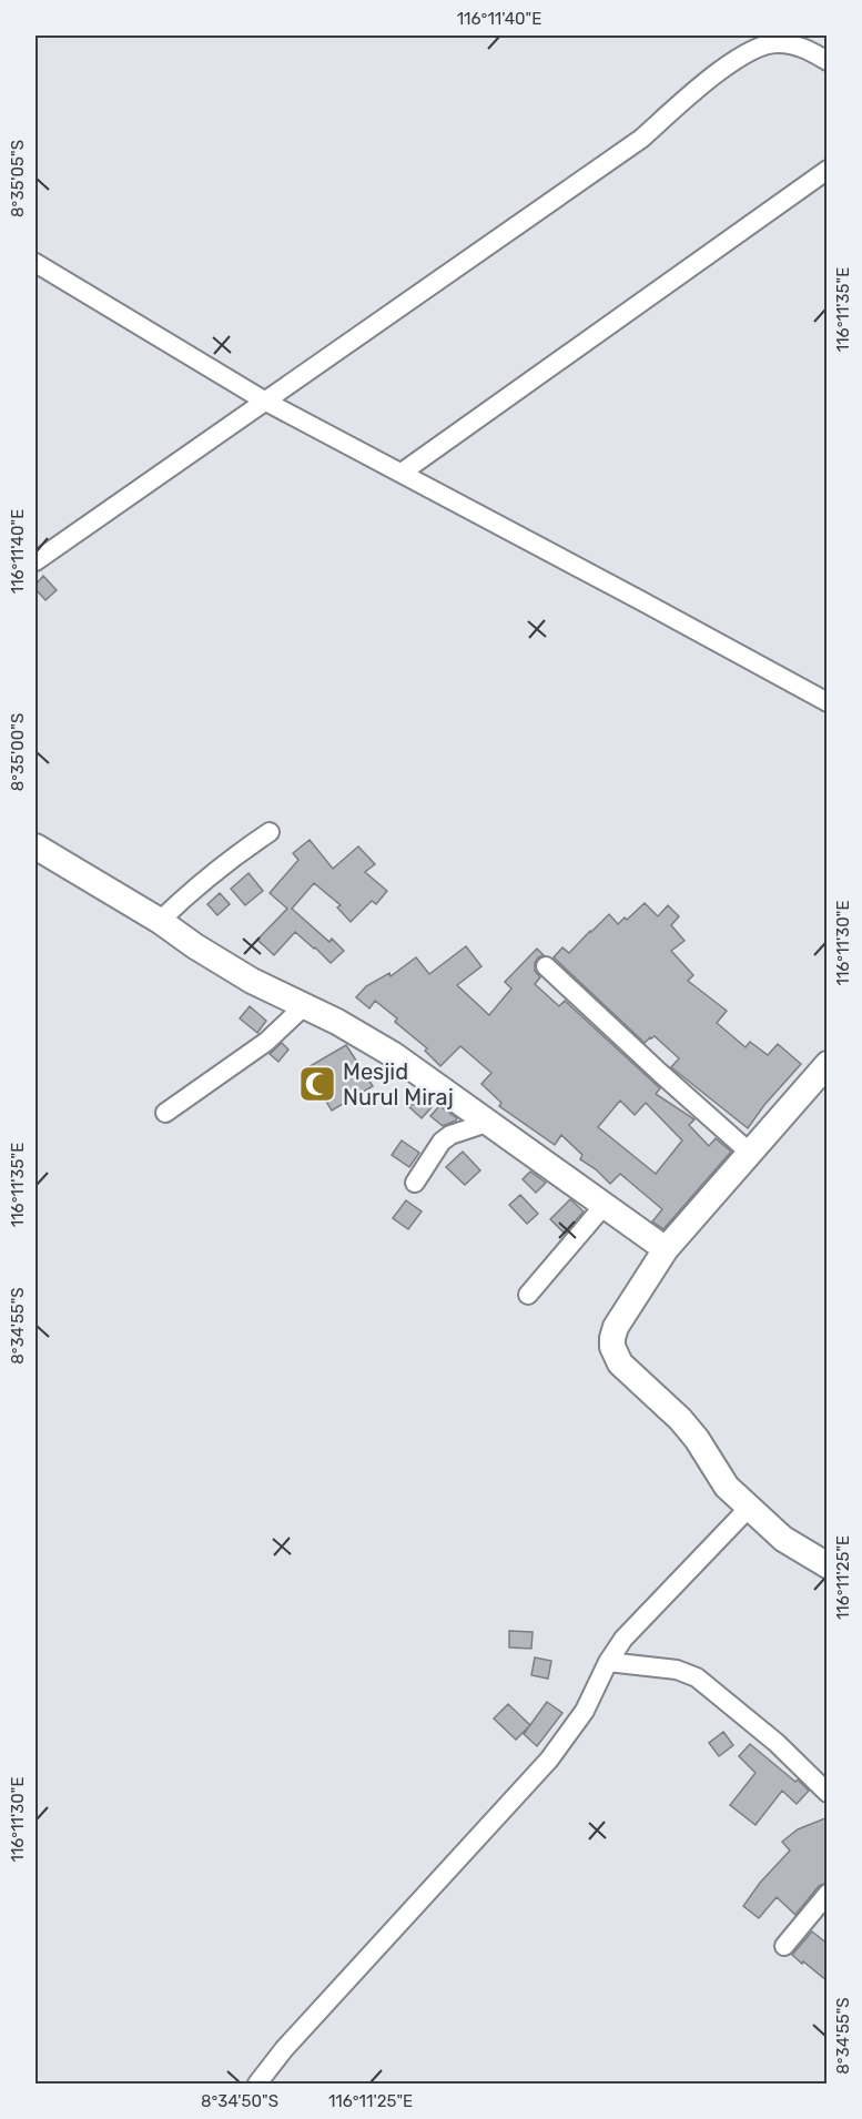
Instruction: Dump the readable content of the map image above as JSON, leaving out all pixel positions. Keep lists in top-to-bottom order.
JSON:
{
  "places": {
    "mosque": ["Mesjid Nurul Miraj"]
  },
  "coordinates": [
    "116°11'40\"E",
    "8°35'05\"S",
    "116°11'35\"E",
    "8°35'00\"S",
    "116°11'30\"E",
    "8°34'55\"S",
    "116°11'25\"E",
    "8°34'50\"S"
  ]
}
